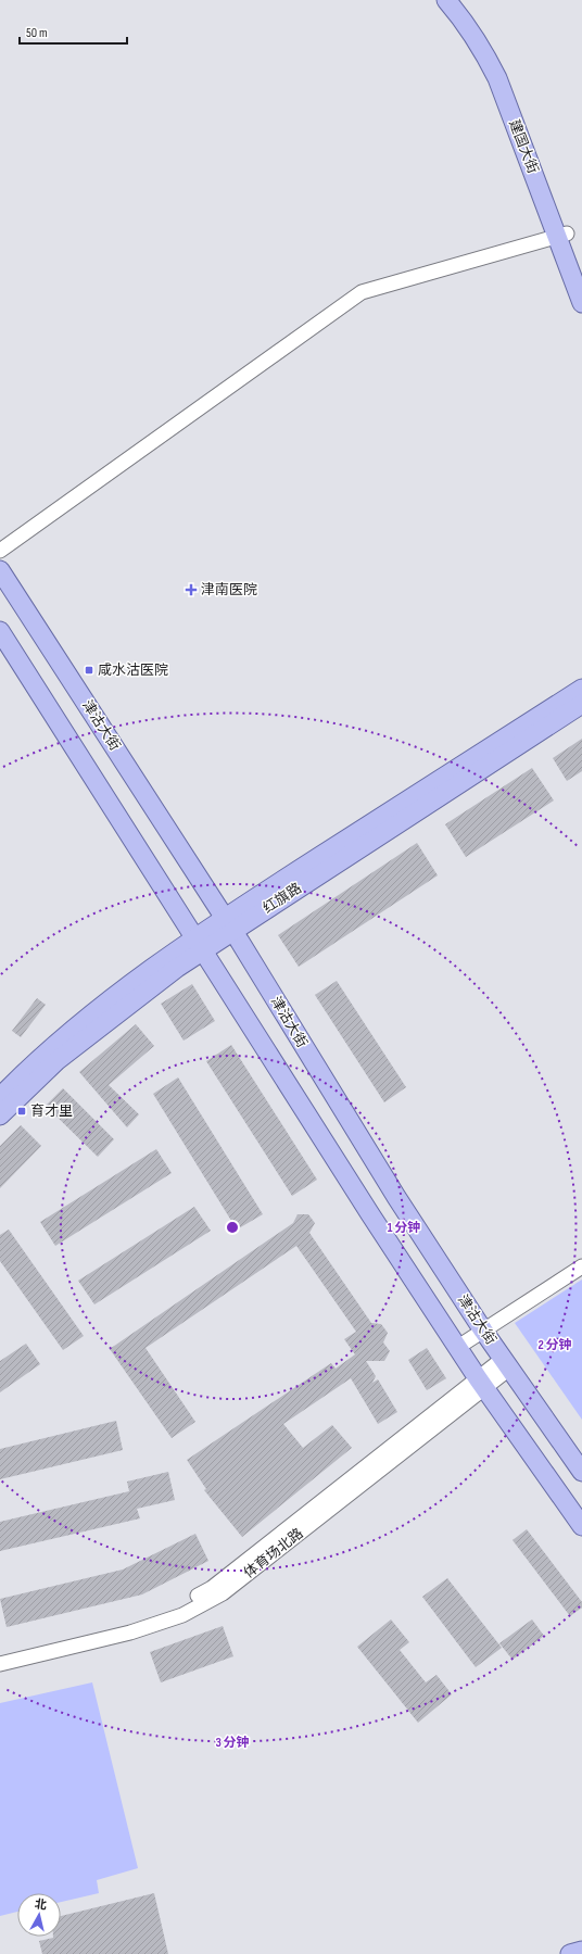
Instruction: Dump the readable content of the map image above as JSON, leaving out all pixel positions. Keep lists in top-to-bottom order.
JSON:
{
  "streets": {
    "main road": ["建国大街", "津沽大街", "红旗路"],
    "street": ["体育场北路"]
  },
  "crossings": [
    ["津沽大街", "红旗路"],
    ["津沽大街", "体育场北路"]
  ],
  "places": {
    "health": ["津南医院"],
    "transit": ["咸水沽医院", "育才里"]
  },
  "scale_bar": "50 m",
  "north": "top",
  "rings": ["1 分钟", "2 分钟", "3 分钟"]
}
